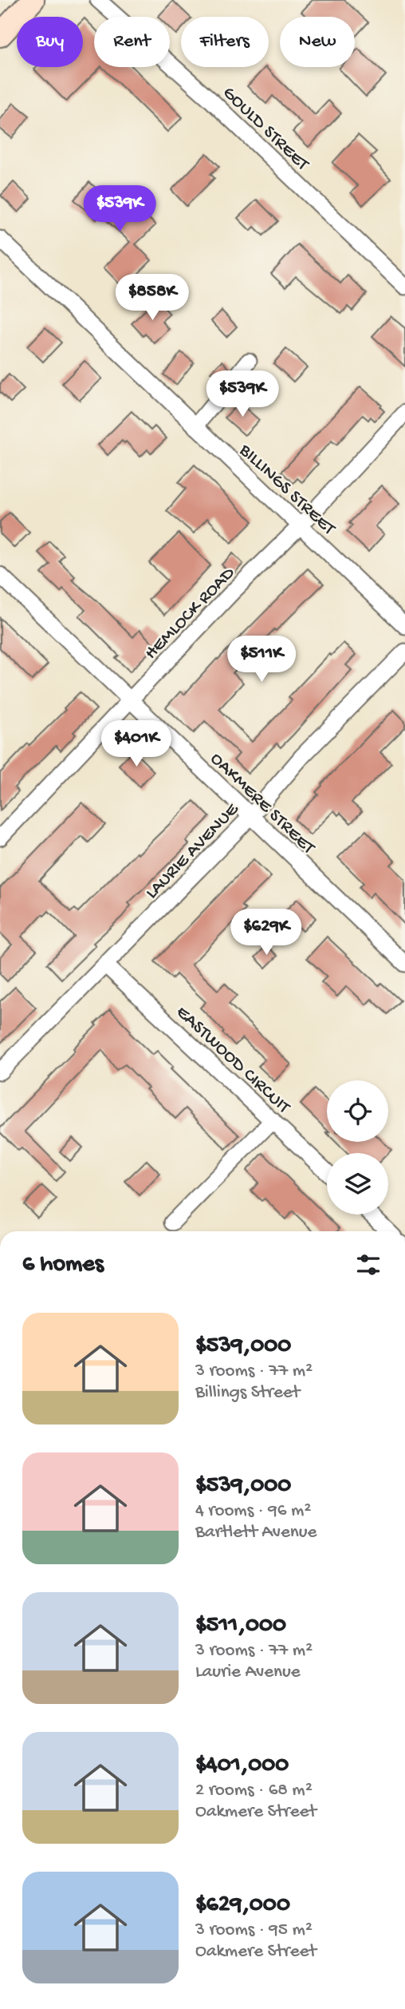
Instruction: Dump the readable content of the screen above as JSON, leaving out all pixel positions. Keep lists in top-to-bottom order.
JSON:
{
  "streets": {
    "street": [
      "GOULD STREET",
      "BILLINGS STREET",
      "HEMLOCK ROAD",
      "OAKMERE STREET",
      "LAURIE AVENUE",
      "EASTWOOD CIRCUIT"
    ]
  },
  "crossings": [
    ["BILLINGS STREET", "HEMLOCK ROAD"],
    ["HEMLOCK ROAD", "OAKMERE STREET"],
    ["OAKMERE STREET", "LAURIE AVENUE"],
    ["LAURIE AVENUE", "EASTWOOD CIRCUIT"]
  ],
  "page": {
    "chip": [
      "Buy",
      "Rent",
      "Filters",
      "New"
    ],
    "price": [
      "$539K",
      "$858K",
      "$539K",
      "$511K",
      "$401K",
      "$629K"
    ],
    "heading": "6 homes",
    "list": [
      {
        "name": "$539,000",
        "note": "3 rooms · 77 m² · Billings Street"
      },
      {
        "name": "$539,000",
        "note": "4 rooms · 96 m² · Bartlett Avenue"
      },
      {
        "name": "$511,000",
        "note": "3 rooms · 77 m² · Laurie Avenue"
      },
      {
        "name": "$401,000",
        "note": "2 rooms · 68 m² · Oakmere Street"
      },
      {
        "name": "$629,000",
        "note": "3 rooms · 95 m² · Oakmere Street"
      }
    ]
  }
}
